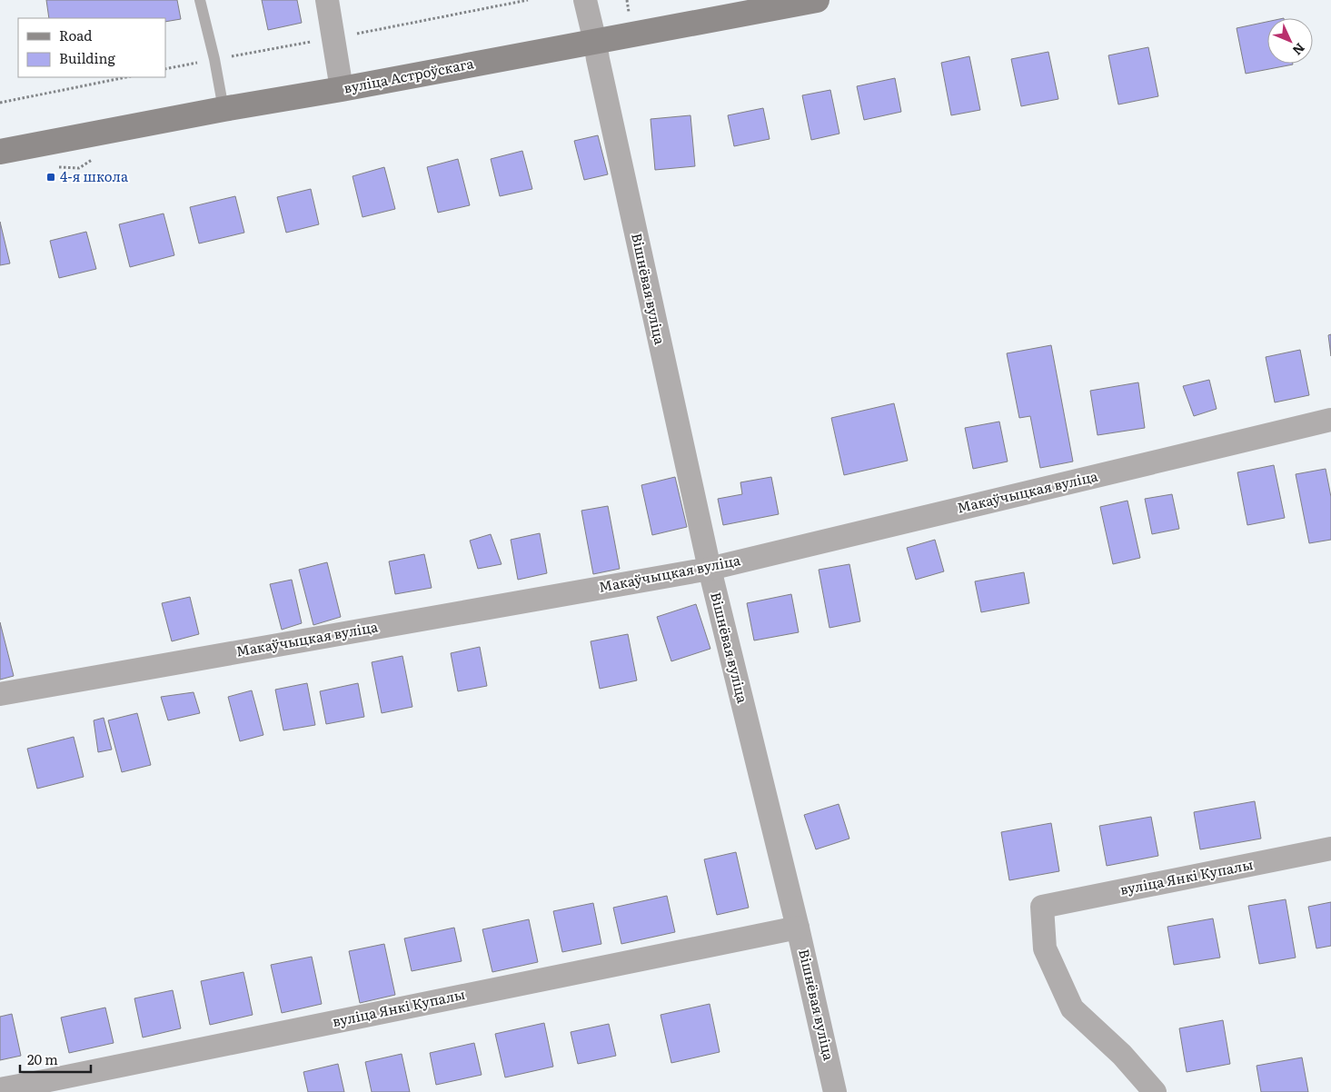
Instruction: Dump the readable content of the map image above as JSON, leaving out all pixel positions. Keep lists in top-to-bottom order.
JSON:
{
  "streets": {
    "street": [
      "вуліца Астроўскага",
      "Вішнёвая вуліца",
      "Макаўчыцкая вуліца",
      "вуліца Янкі Купалы"
    ]
  },
  "crossings": [
    ["вуліца Астроўскага", "Вішнёвая вуліца"],
    ["Вішнёвая вуліца", "Макаўчыцкая вуліца"],
    ["Вішнёвая вуліца", "вуліца Янкі Купалы"]
  ],
  "places": {
    "transit": ["4-я школа"]
  },
  "legend": ["Road", "Building"],
  "scale_bar": "20 m",
  "north": "bottom right"
}
